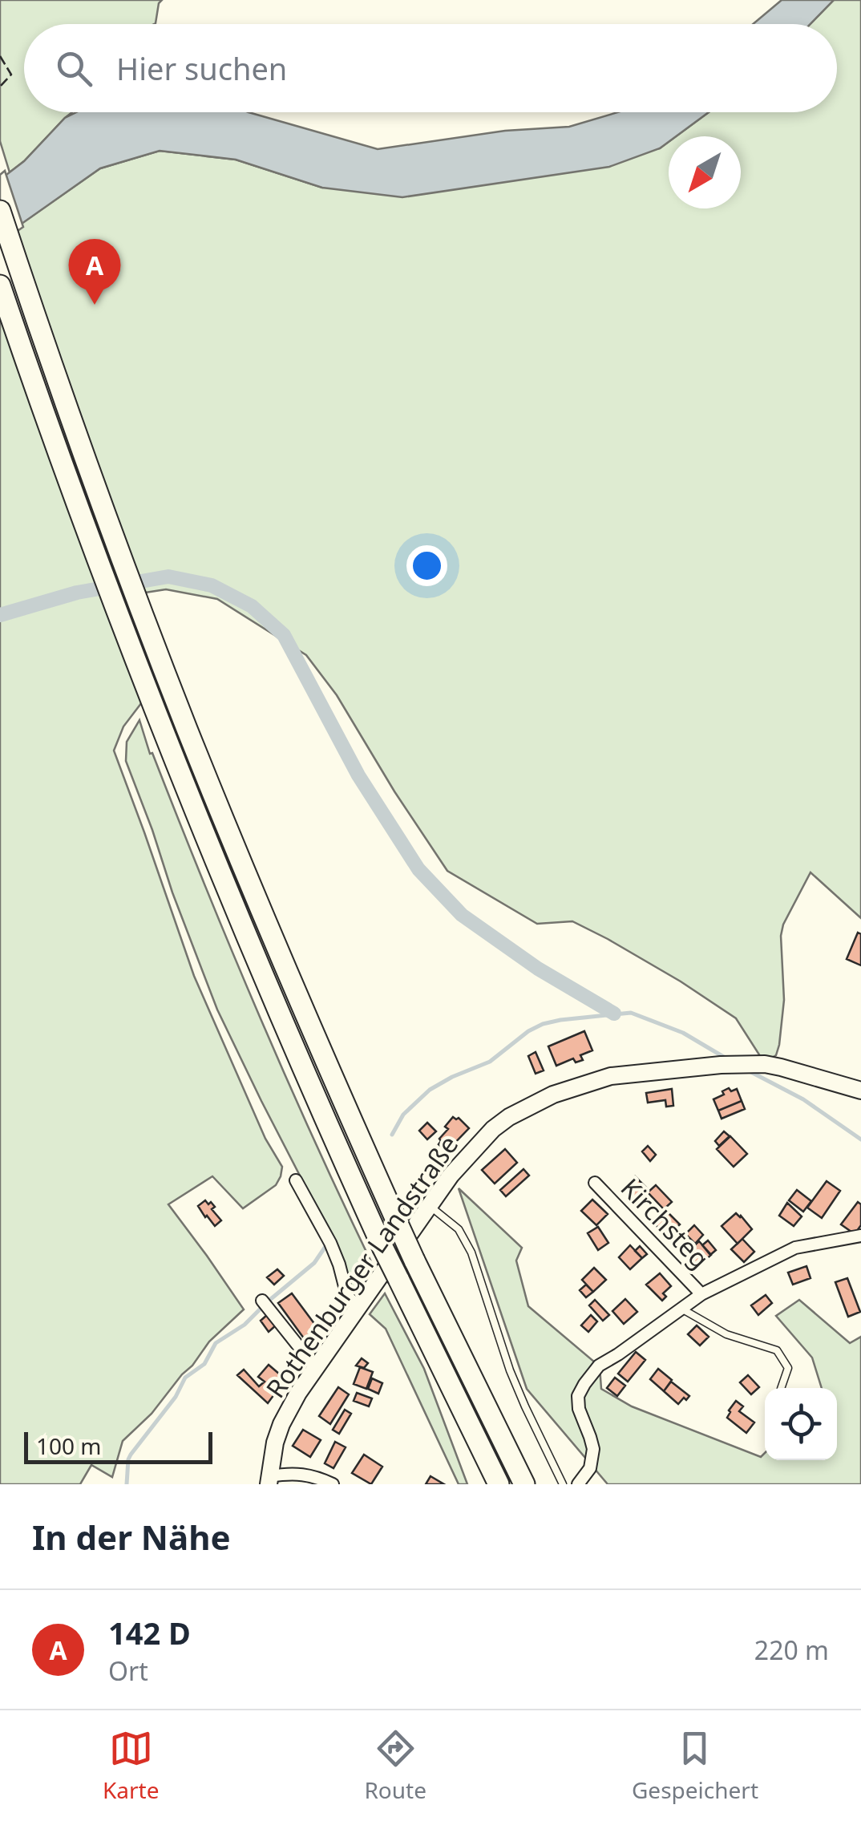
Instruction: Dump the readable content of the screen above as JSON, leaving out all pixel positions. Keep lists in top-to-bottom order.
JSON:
{
  "streets": {
    "street": ["Kirchsteg", "Rothenburger Landstraße"]
  },
  "scale_bar": "100 m",
  "north": "bottom left",
  "page": {
    "search": "Hier suchen",
    "pins": "A",
    "scale": "100 m",
    "heading": "In der Nähe",
    "list": [
      {
        "mark": "A",
        "name": "142 D",
        "note": "Ort",
        "value": "220 m"
      }
    ],
    "nav": ["Karte", "Route", "Gespeichert"]
  }
}
